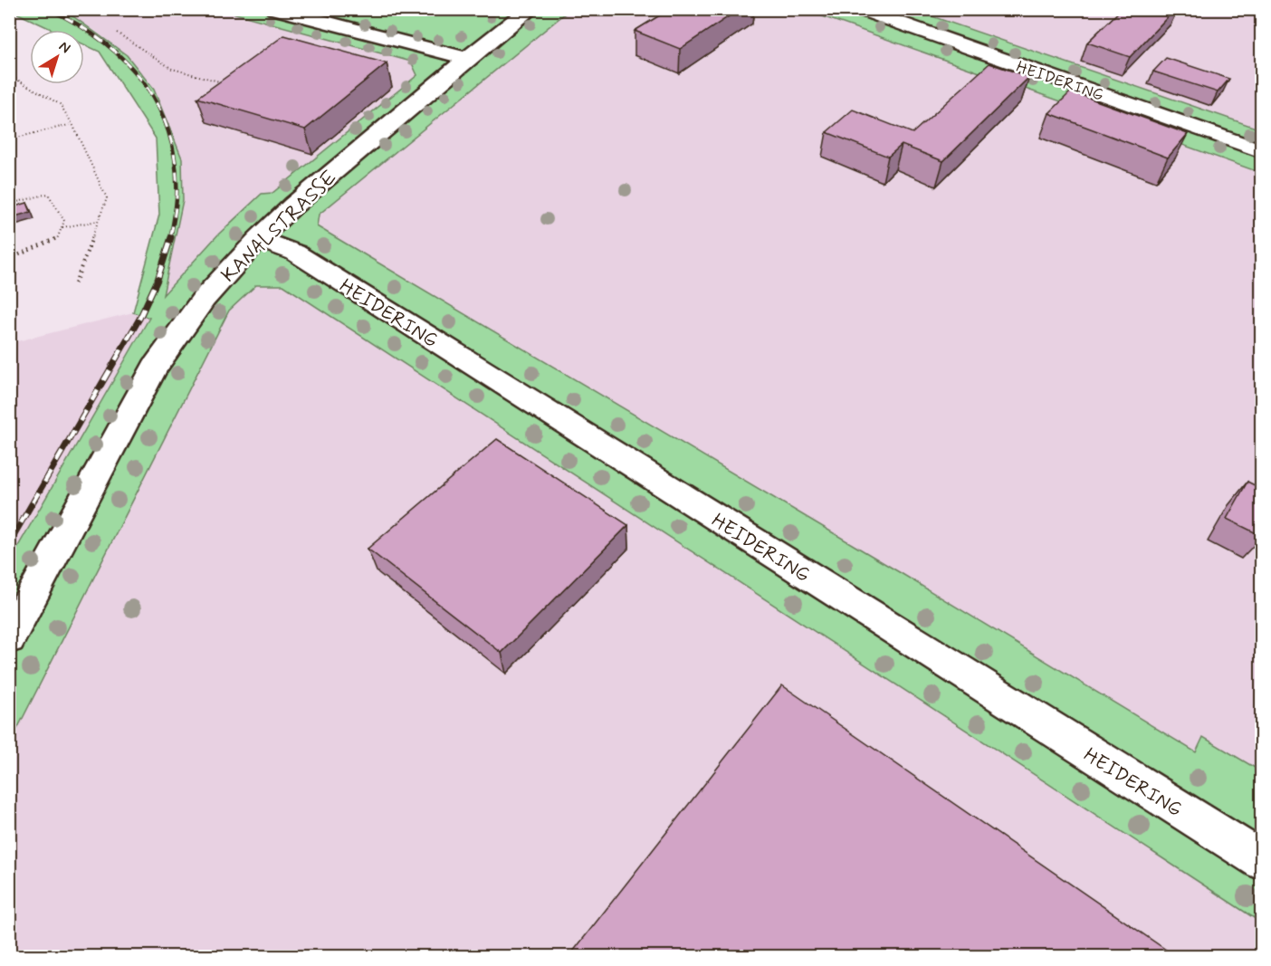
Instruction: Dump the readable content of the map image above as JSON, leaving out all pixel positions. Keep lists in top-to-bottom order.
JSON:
{
  "streets": {
    "street": ["HEIDERING", "KANALSTRASSE"]
  },
  "crossings": [
    ["HEIDERING", "KANALSTRASSE"]
  ],
  "north": "top right"
}
